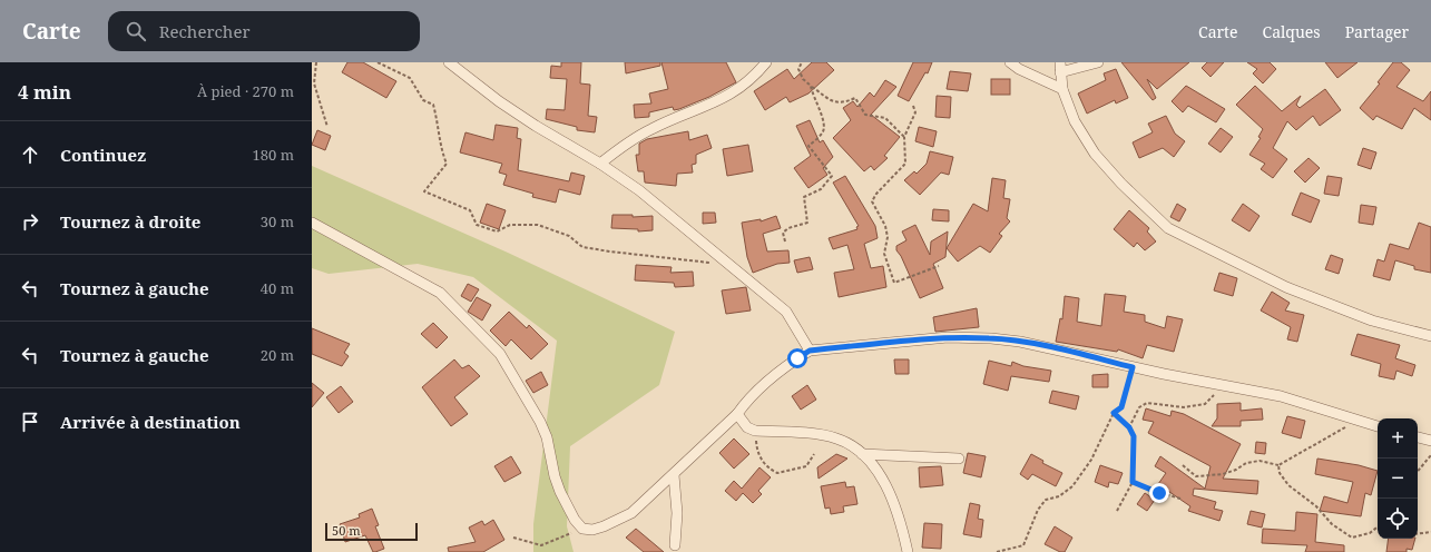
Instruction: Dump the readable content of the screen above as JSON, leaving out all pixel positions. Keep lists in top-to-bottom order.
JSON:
{
  "scale_bar": "50 m",
  "page": {
    "header": "Carte",
    "search": "Rechercher",
    "nav": ["Carte", "Calques", "Partager"],
    "heading": ["4 min", "À pied · 270 m"],
    "list": [
      ["Continuez", "180 m"],
      ["Tournez à droite", "30 m"],
      ["Tournez à gauche", "40 m"],
      ["Tournez à gauche", "20 m"],
      "Arrivée à destination"
    ],
    "map_buttons": ["+", "−"],
    "scale": "50 m"
  }
}
